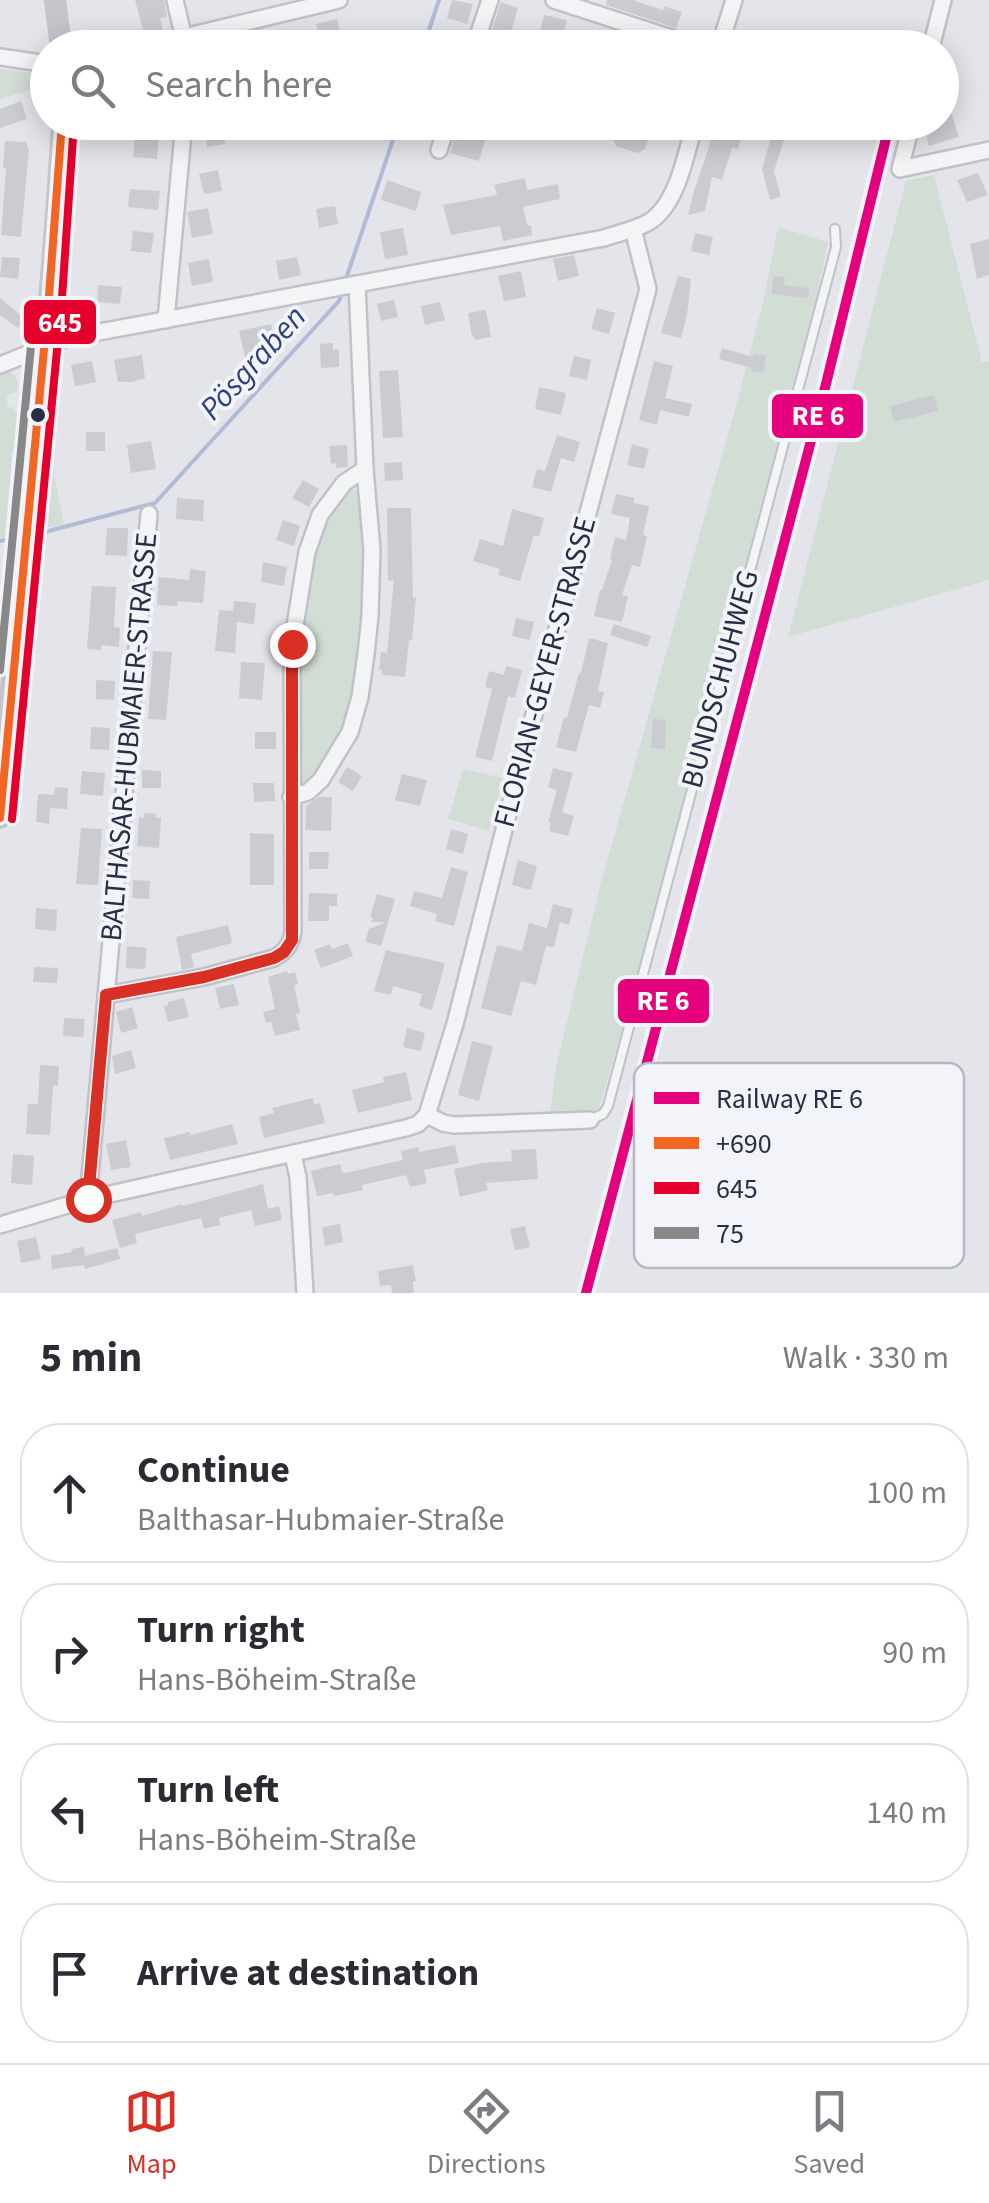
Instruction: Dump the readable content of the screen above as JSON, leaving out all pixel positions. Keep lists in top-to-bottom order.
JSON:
{
  "streets": {
    "street": ["FLORIAN-GEYER-STRASSE", "BALTHASAR-HUBMAIER-STRASSE"],
    "lane": ["BUNDSCHUHWEG"]
  },
  "water": ["Pösgraben"],
  "lines": ["transit line +690", "transit line 645", "transit line 75"],
  "legend": [
    "Railway RE 6",
    "+690",
    "645",
    "75"
  ],
  "page": {
    "search": "Search here",
    "heading": ["5 min", "Walk · 330 m"],
    "list": [
      ["Continue", "Balthasar-Hubmaier-Straße", "100 m"],
      ["Turn right", "Hans-Böheim-Straße", "90 m"],
      ["Turn left", "Hans-Böheim-Straße", "140 m"],
      "Arrive at destination"
    ],
    "nav": ["Map", "Directions", "Saved"]
  }
}
